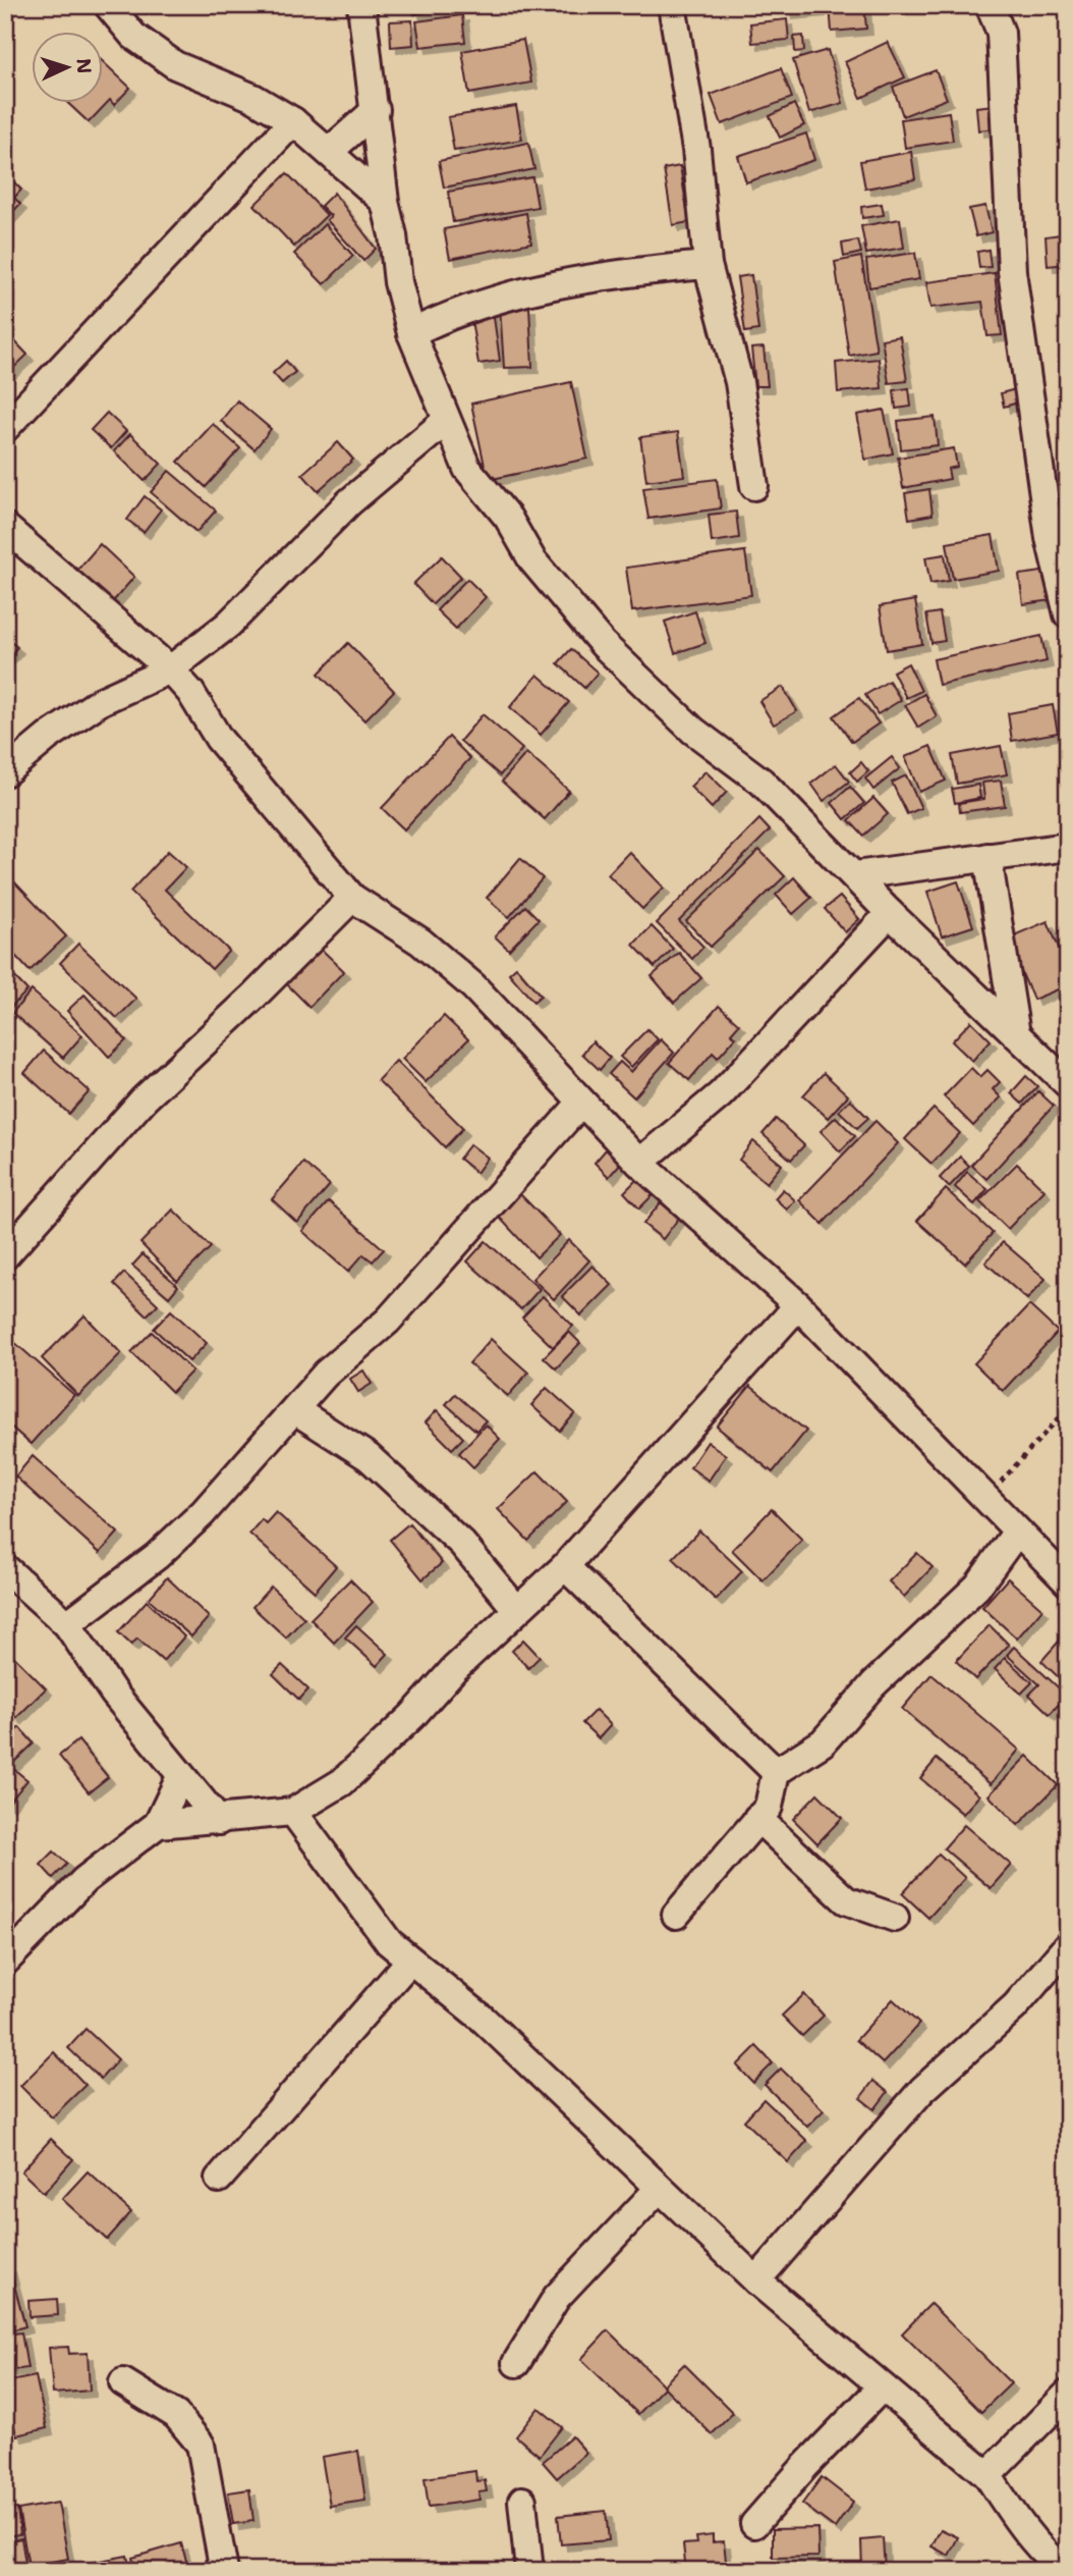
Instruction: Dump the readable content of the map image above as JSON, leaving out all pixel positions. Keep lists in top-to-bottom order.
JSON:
{
  "north": "right"
}
